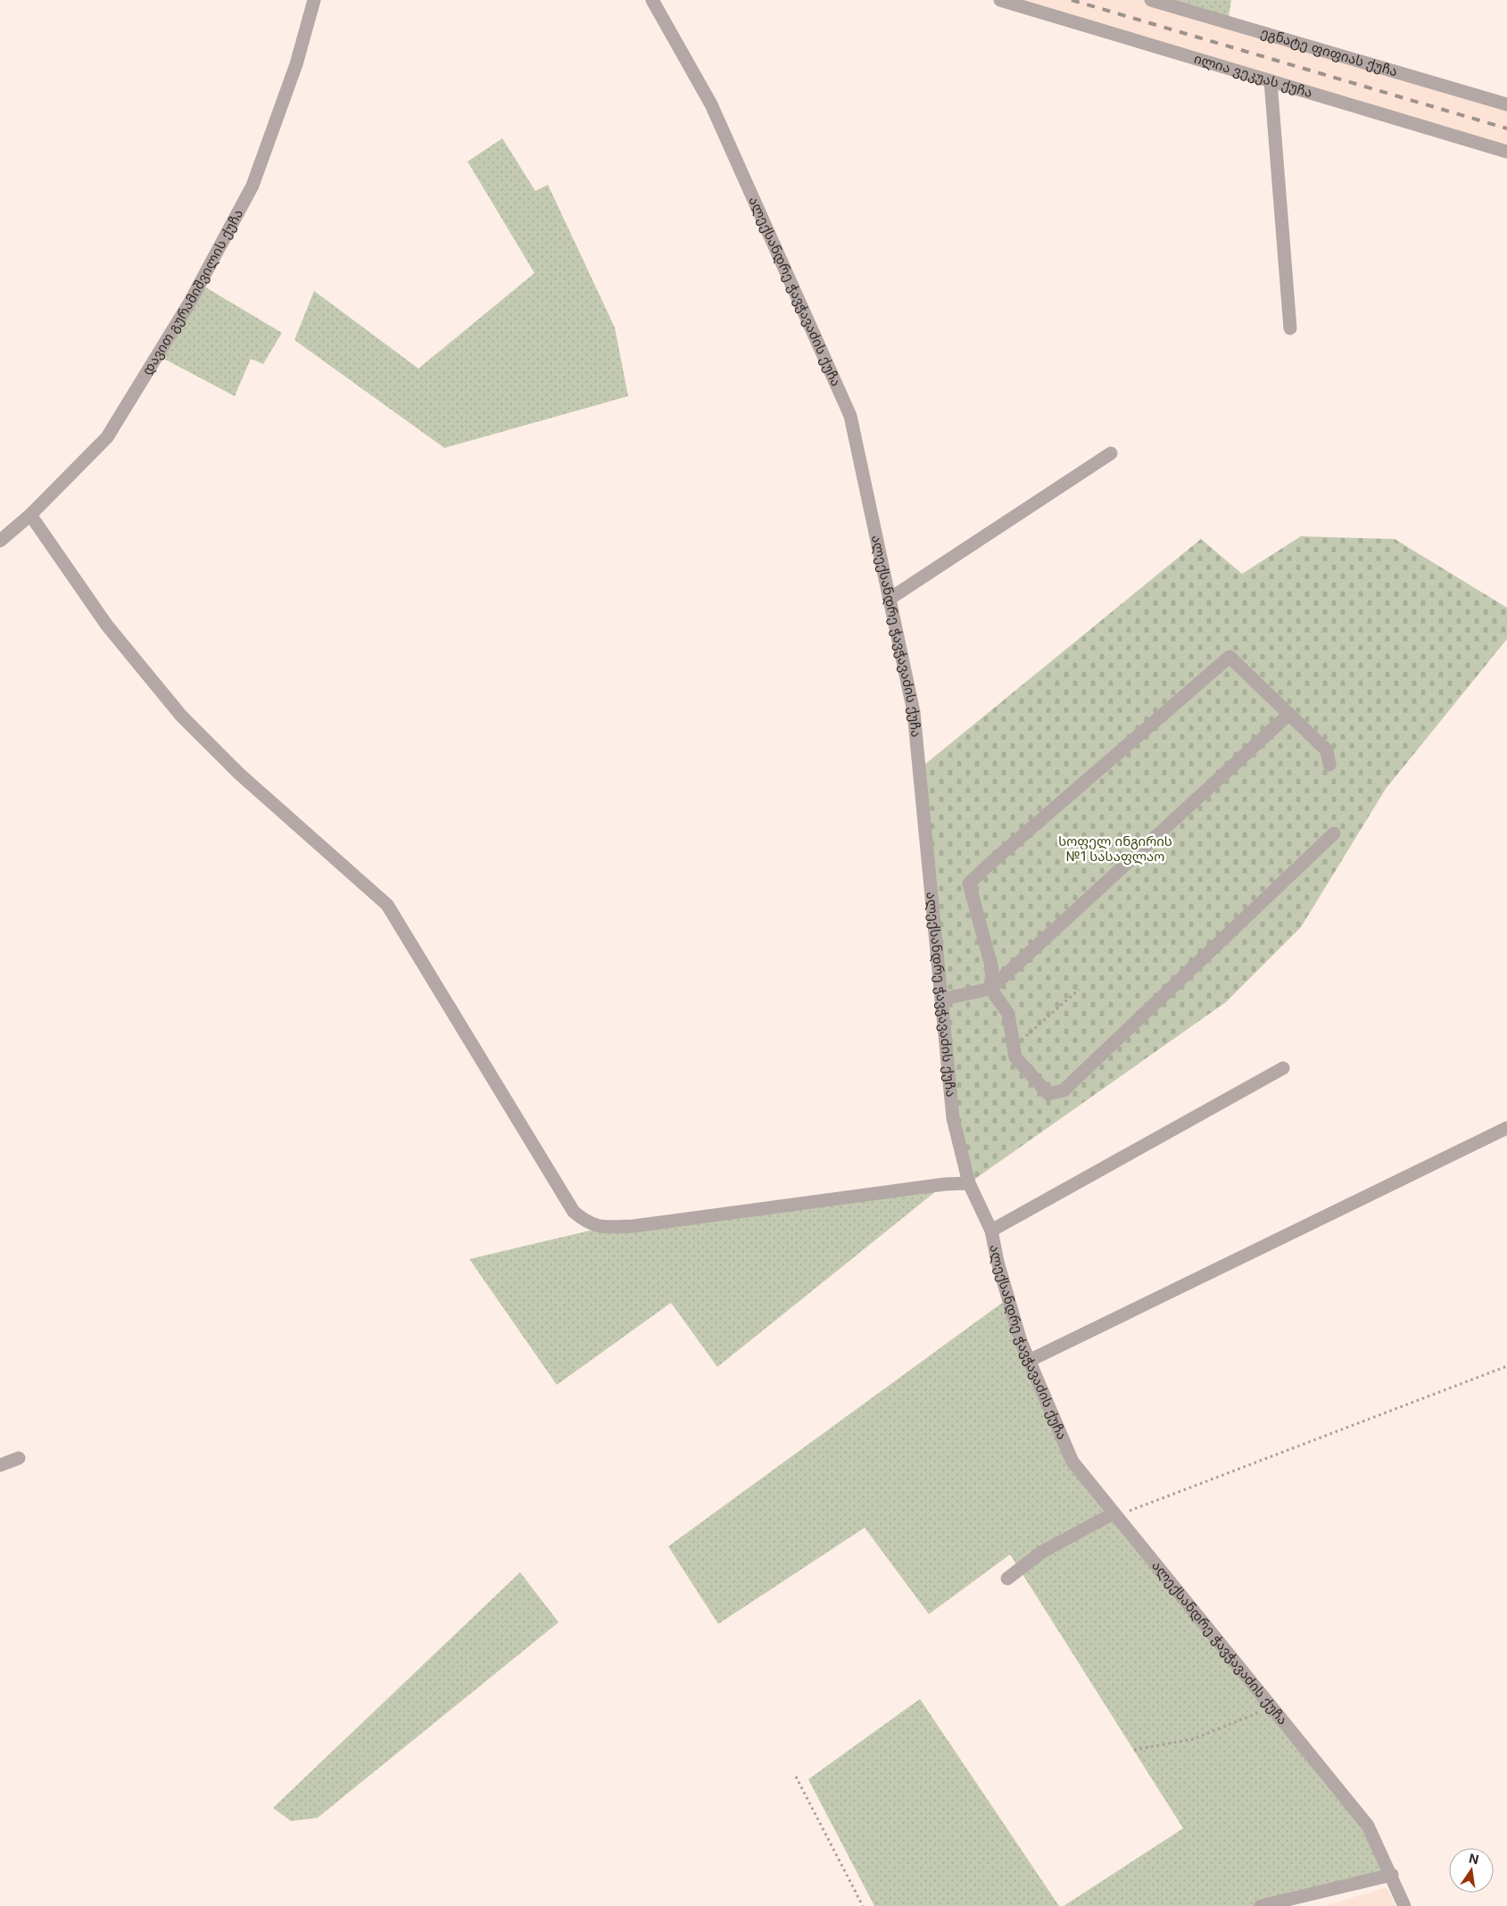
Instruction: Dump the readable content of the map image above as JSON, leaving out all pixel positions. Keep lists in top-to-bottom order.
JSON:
{
  "streets": {
    "street": [
      "ეგნატე ფიფიას ქუჩა",
      "ილია ვეკუას ქუჩა",
      "ალექსანდრე ჭავჭავაძის ქუჩა",
      "დავით გურამიშვილის ქუჩა"
    ]
  },
  "parks": ["სოფელ ინგირის №1 სასაფლაო"],
  "north": "top"
}
